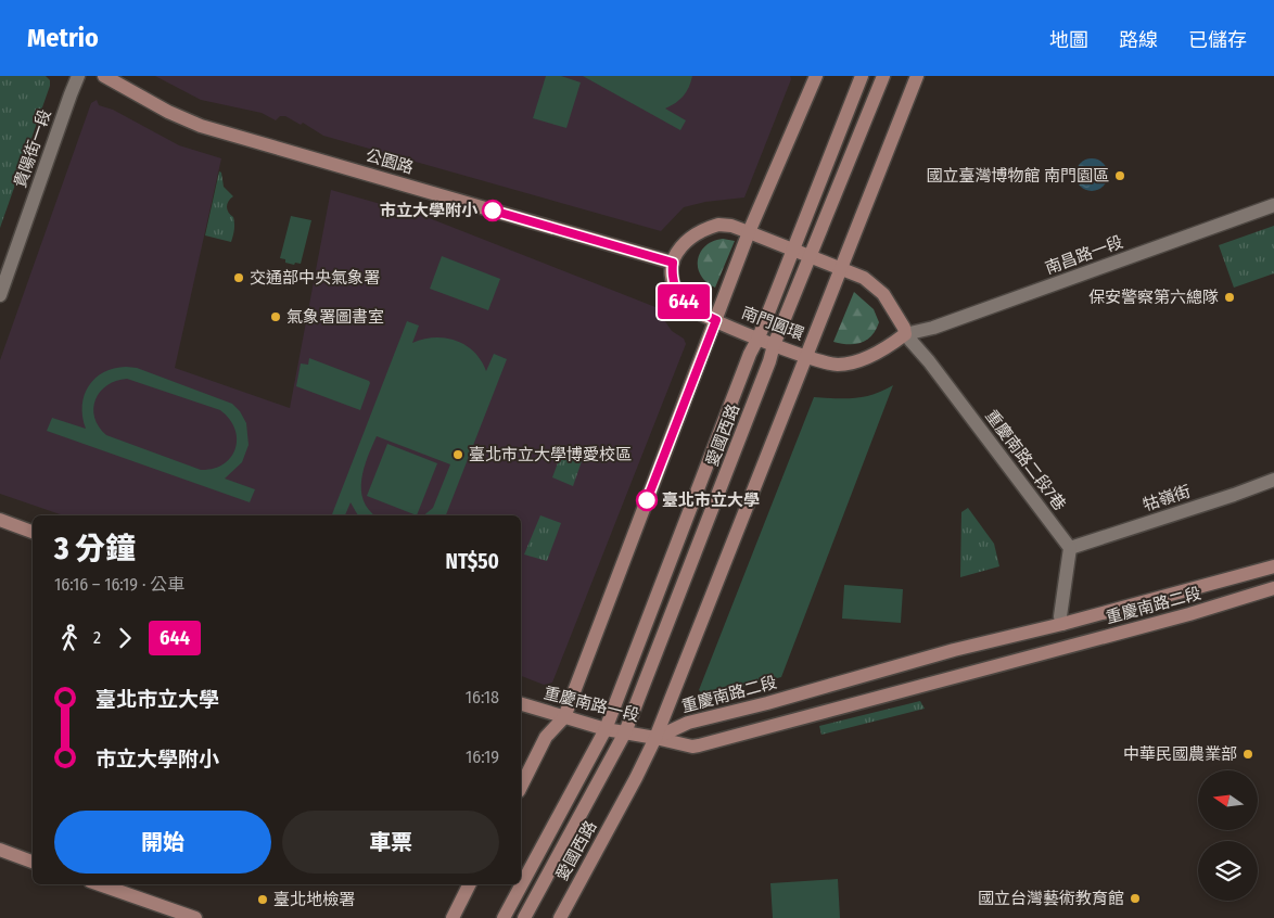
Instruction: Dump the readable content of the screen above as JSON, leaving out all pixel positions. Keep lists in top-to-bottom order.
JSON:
{
  "streets": {
    "street": [
      "貴陽街一段",
      "公園路",
      "南昌路一段",
      "南門圓環",
      "愛國西路",
      "重慶南路二段7巷",
      "牯嶺街",
      "重慶南路二段",
      "重慶南路一段"
    ]
  },
  "crossings": [
    ["公園路", "南門圓環"],
    ["南昌路一段", "南門圓環"],
    ["南昌路一段", "重慶南路二段7巷"],
    ["南門圓環", "愛國西路"],
    ["南門圓環", "重慶南路二段7巷"],
    ["愛國西路", "重慶南路二段"],
    ["愛國西路", "重慶南路一段"],
    ["重慶南路二段7巷", "牯嶺街"],
    ["重慶南路二段", "重慶南路一段"]
  ],
  "places": [
    "國立臺灣博物館 南門園區",
    "市立大學附小",
    "交通部中央氣象署",
    "保安警察第六總隊",
    "氣象署圖書室",
    "臺北市立大學博愛校區",
    "臺北市立大學",
    "中華民國農業部",
    "國立台灣藝術教育館",
    "臺北地檢署"
  ],
  "lines": ["bus line 644"],
  "north": "left",
  "page": {
    "header": "Metrio",
    "nav": ["地圖", "路線", "已儲存"],
    "on_map": "644",
    "heading": ["3 分鐘", "16:16 – 16:19 · 公車", "NT$50"],
    "legs": ["2", "644"],
    "list": [
      {
        "name": "臺北市立大學",
        "value": "16:18"
      },
      {
        "name": "市立大學附小",
        "value": "16:19"
      }
    ],
    "buttons": ["開始", "車票"]
  }
}
